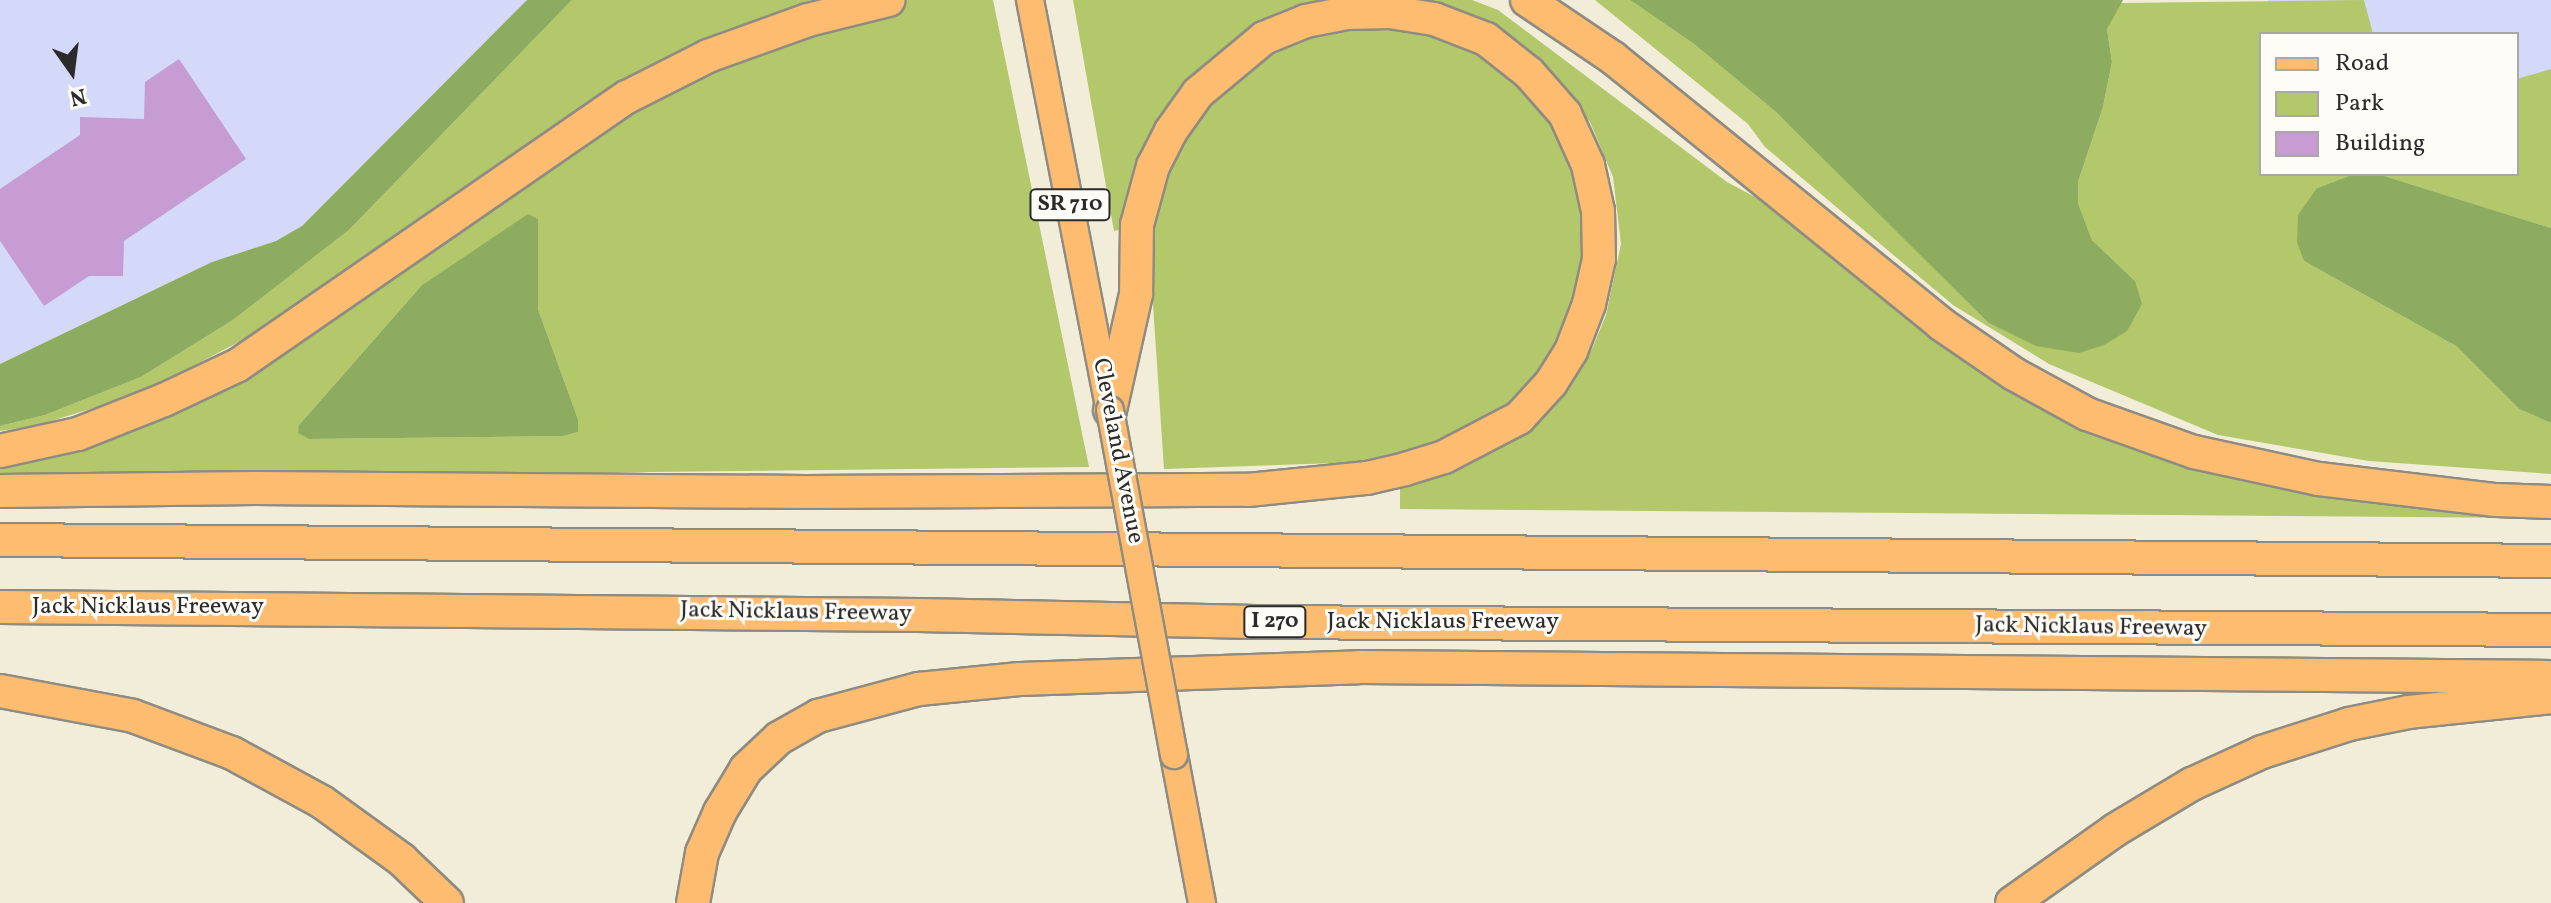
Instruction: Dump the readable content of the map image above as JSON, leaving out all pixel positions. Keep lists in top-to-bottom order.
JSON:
{
  "streets": {
    "highway": ["Jack Nicklaus Freeway", "I 270"],
    "main road": ["SR 710", "Cleveland Avenue"]
  },
  "legend": ["Road", "Park", "Building"],
  "north": "bottom"
}
